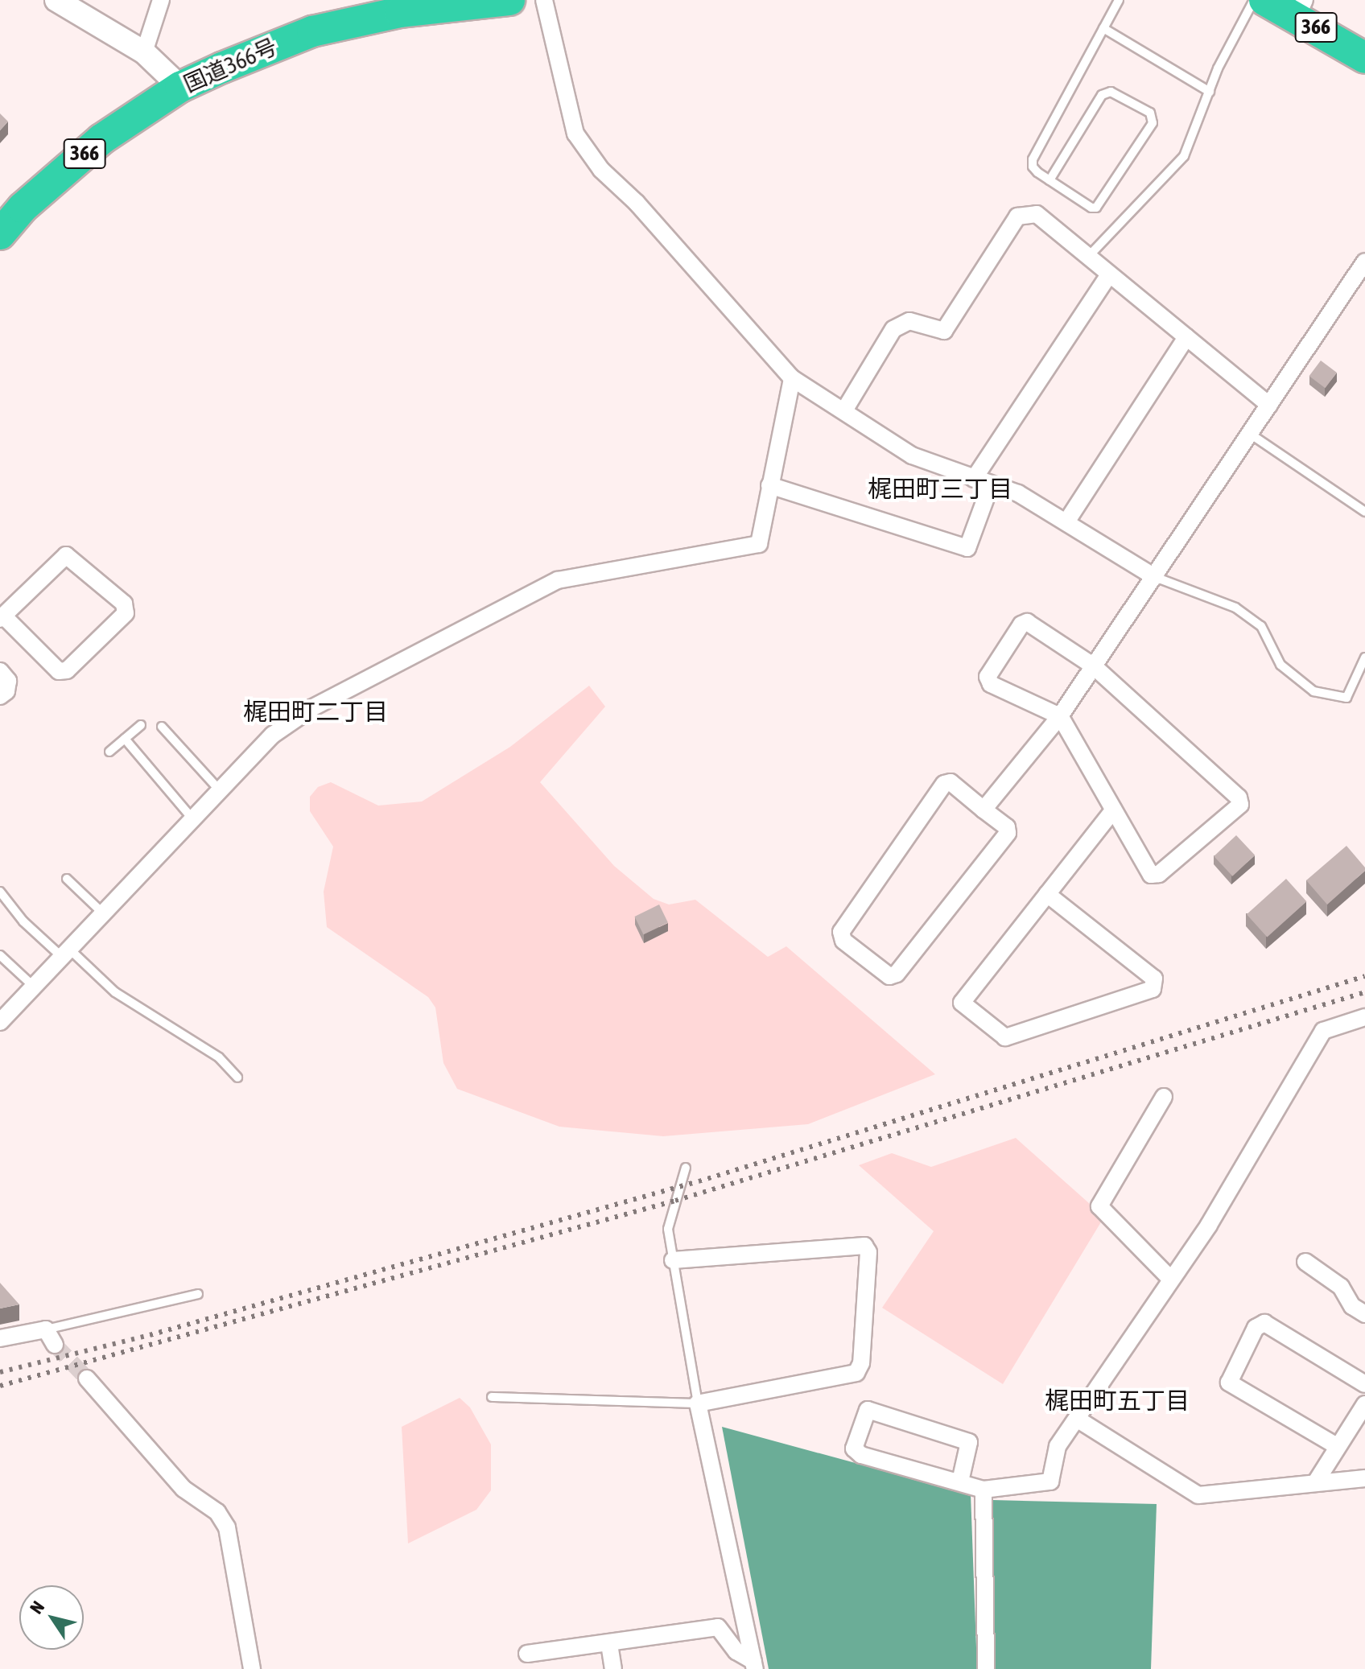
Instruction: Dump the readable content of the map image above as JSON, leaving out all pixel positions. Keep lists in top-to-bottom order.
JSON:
{
  "streets": {
    "highway": ["366", "国道366号"]
  },
  "districts": ["梶田町三丁目", "梶田町二丁目", "梶田町五丁目"],
  "north": "top left"
}
